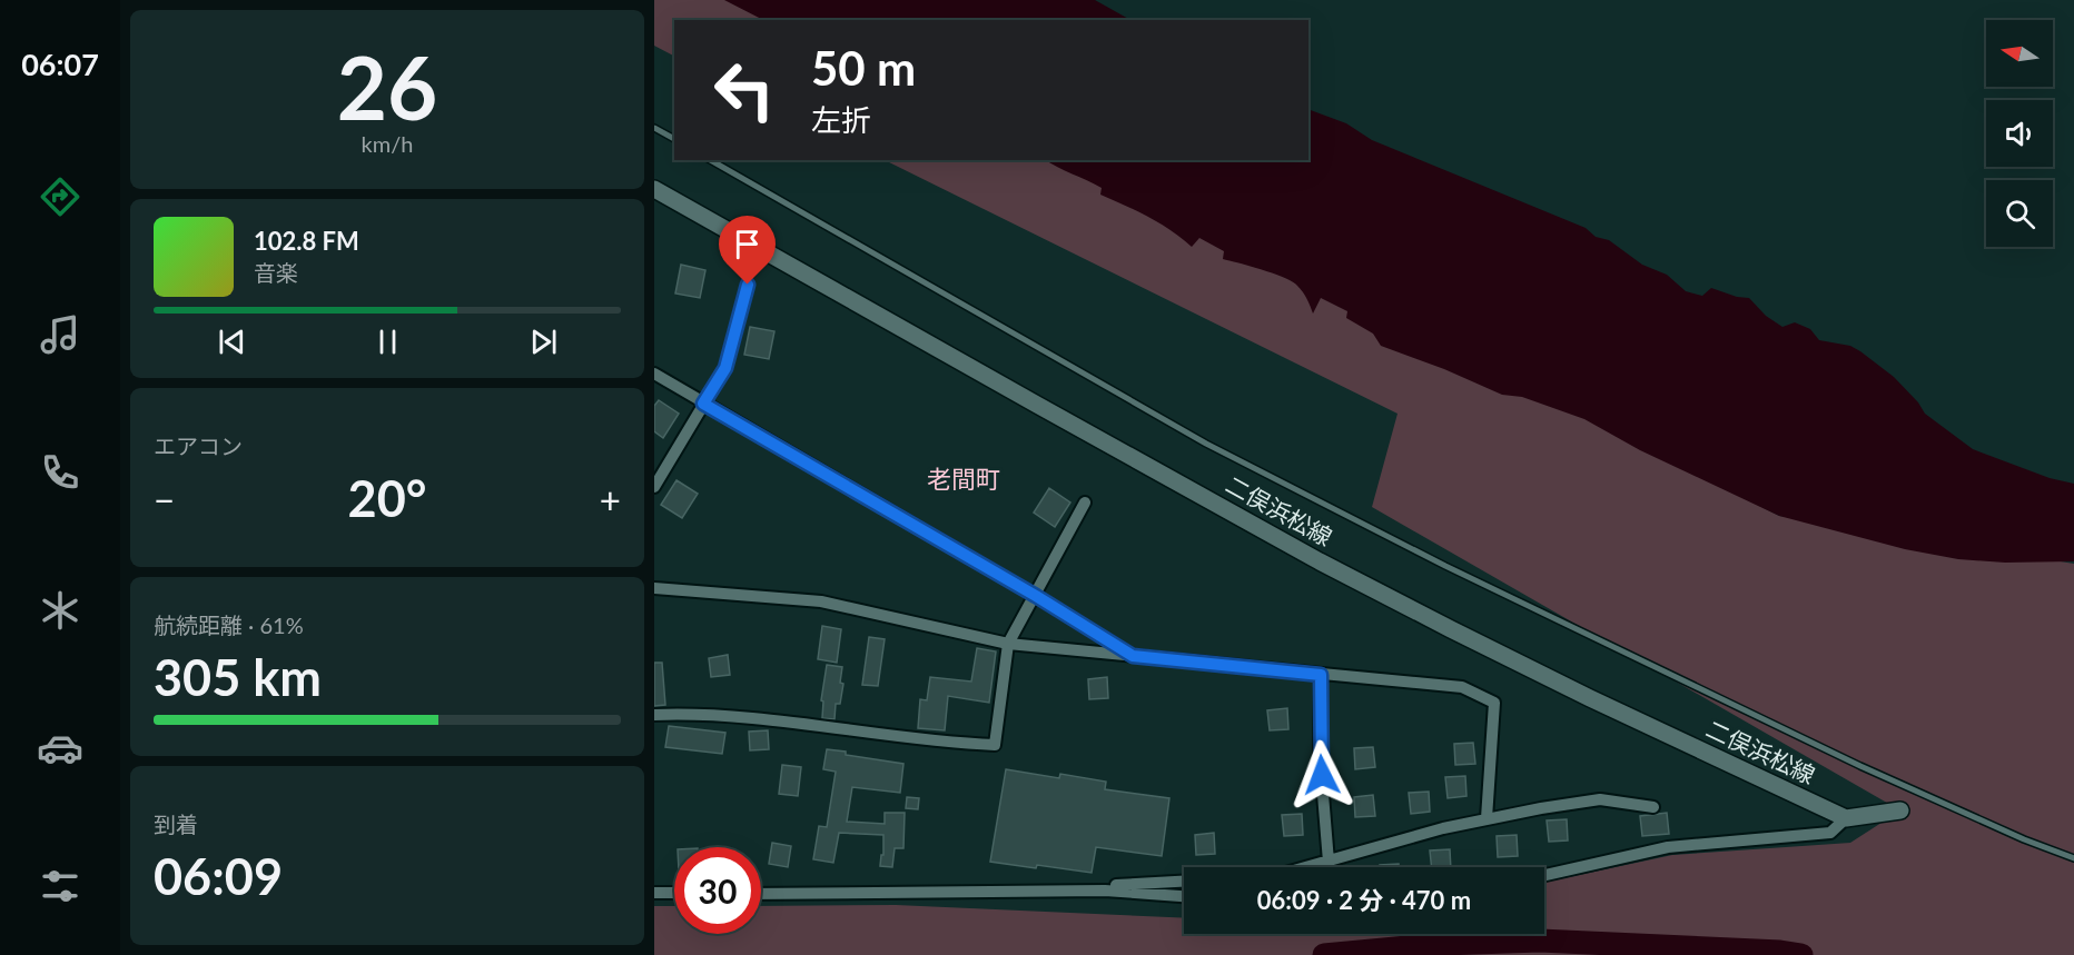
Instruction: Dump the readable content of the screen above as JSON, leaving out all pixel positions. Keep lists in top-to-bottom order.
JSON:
{
  "streets": {
    "main road": ["二俣浜松線"]
  },
  "districts": ["老間町"],
  "north": "left",
  "page": {
    "tabs": "06:07",
    "tile": [
      ["26", "km/h"],
      "エアコン",
      ["航続距離 · 61%", "305 km"],
      ["到着", "06:09"]
    ],
    "turn": ["50 m", "左折"],
    "song": ["102.8 FM", "音楽"],
    "heat": ["−", "20°", "+"],
    "limit": "30",
    "trip": "06:09 · 2 分 · 470 m"
  }
}
